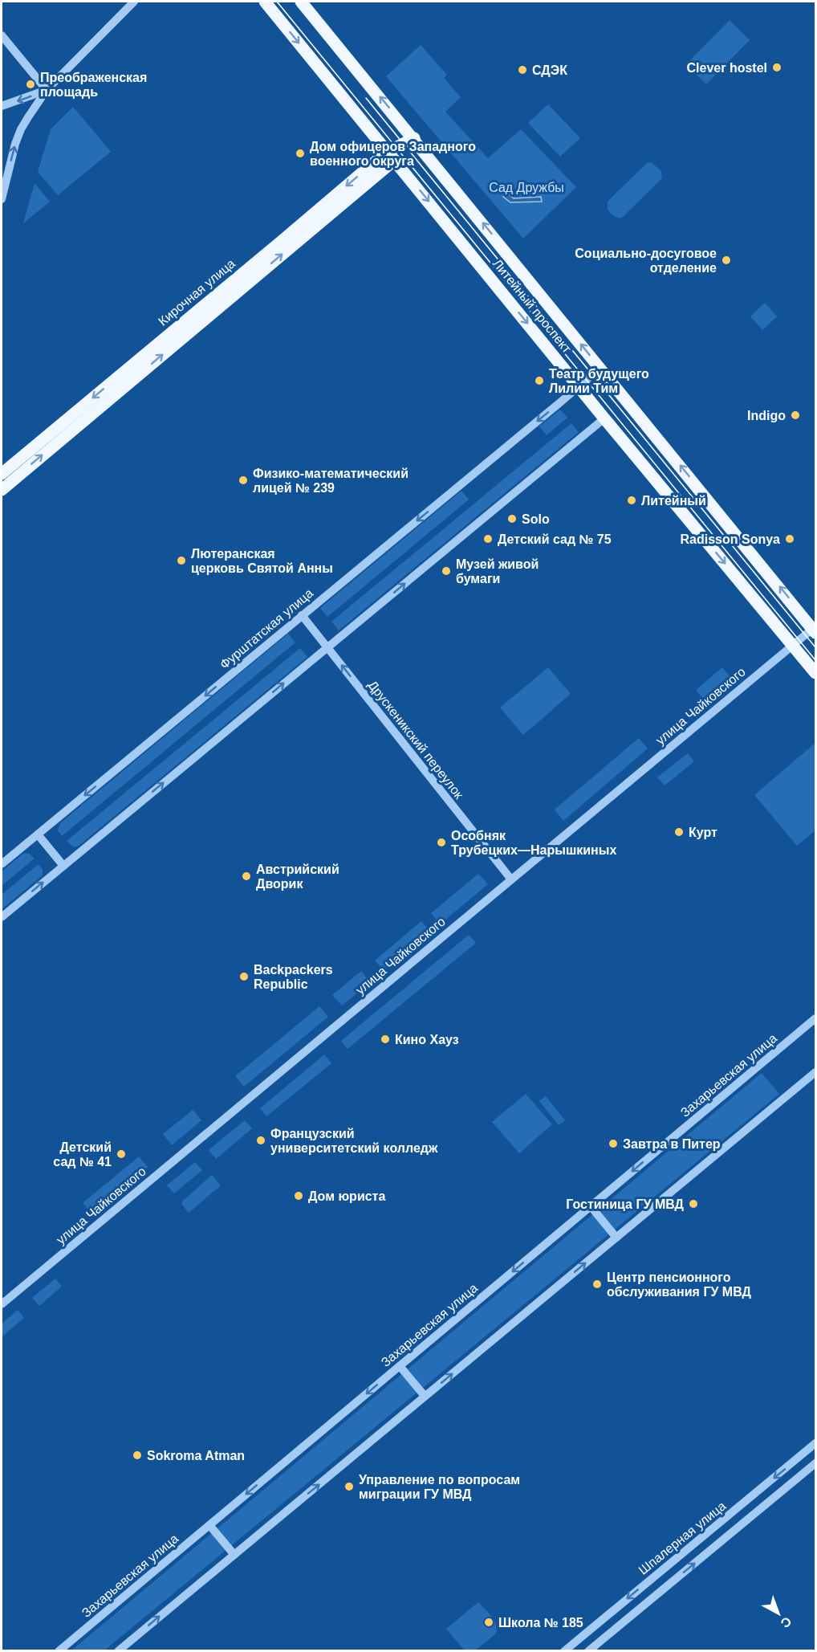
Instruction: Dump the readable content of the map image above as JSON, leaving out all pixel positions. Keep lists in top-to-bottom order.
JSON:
{
  "streets": {
    "main road": ["Кирочная улица", "Литейный проспект"],
    "street": [
      "Фурштатская улица",
      "улица Чайковского",
      "Друскеникский переулок",
      "Захарьевская улица",
      "Шпалерная улица"
    ]
  },
  "crossings": [
    ["Кирочная улица", "Литейный проспект"],
    ["Литейный проспект", "Фурштатская улица"],
    ["Литейный проспект", "улица Чайковского"],
    ["Фурштатская улица", "Друскеникский переулок"],
    ["улица Чайковского", "Друскеникский переулок"]
  ],
  "one_way": ["Друскеникский переулок"],
  "parks": ["Сад Дружбы"],
  "places": [
    "Clever hostel",
    "СДЭК",
    "Преображенская площадь",
    "Дом офицеров Западного военного округа",
    "Социально-досуговое отделение",
    "Театр будущего Лилии Тим",
    "Indigo",
    "Физико-математический лицей № 239",
    "Литейный",
    "Solo",
    "Детский сад № 75",
    "Radisson Sonya",
    "Лютеранская церковь Святой Анны",
    "Музей живой бумаги",
    "Курт",
    "Особняк Трубецких—Нарышкиных",
    "Австрийский Дворик",
    "Backpackers Republic",
    "Кино Хауз",
    "Французский университетский колледж",
    "Завтра в Питер",
    "Детский сад № 41",
    "Дом юриста",
    "Гостиница ГУ МВД",
    "Центр пенсионного обслуживания ГУ МВД",
    "Sokroma Atman",
    "Управление по вопросам миграции ГУ МВД",
    "Школа № 185"
  ],
  "north": "bottom right"
}
